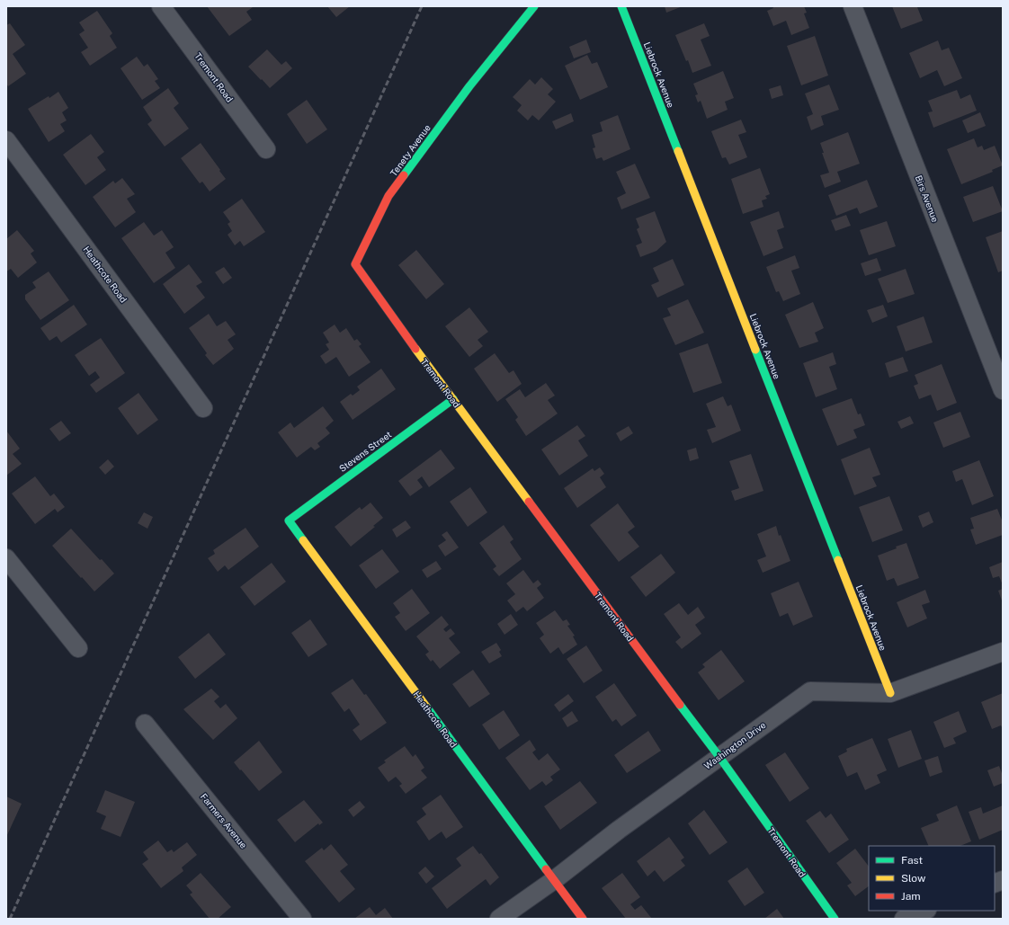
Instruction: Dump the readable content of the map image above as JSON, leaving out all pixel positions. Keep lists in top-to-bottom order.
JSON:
{
  "streets": {
    "street": [
      "Liebrock Avenue",
      "Tremont Road",
      "Tenety Avenue",
      "Birs Avenue",
      "Heathcote Road",
      "Stevens Street",
      "Washington Drive",
      "Farmers Avenue"
    ]
  },
  "crossings": [
    ["Liebrock Avenue", "Washington Drive"],
    ["Tremont Road", "Tenety Avenue"],
    ["Tremont Road", "Stevens Street"],
    ["Tremont Road", "Washington Drive"],
    ["Heathcote Road", "Stevens Street"],
    ["Heathcote Road", "Washington Drive"]
  ],
  "legend": ["Fast", "Slow", "Jam"]
}
